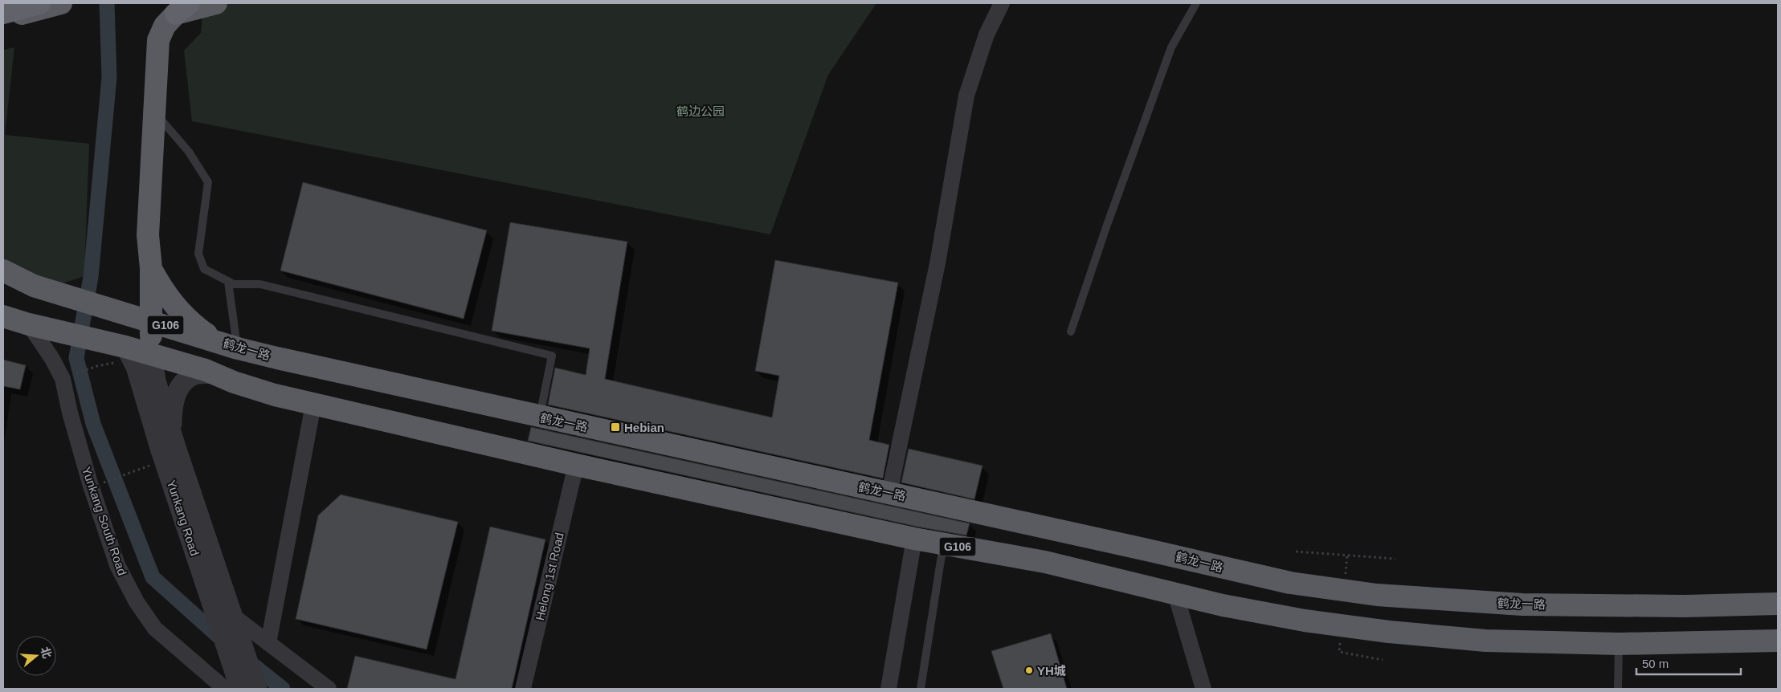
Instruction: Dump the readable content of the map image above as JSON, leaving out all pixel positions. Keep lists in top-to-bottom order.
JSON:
{
  "streets": {
    "highway": ["G106", "鹤龙一路"],
    "street": ["Yunkang Road", "Yunkang South Road", "Helong 1st Road"]
  },
  "crossings": [
    ["G106", "鹤龙一路"],
    ["G106", "Yunkang Road"],
    ["G106", "Yunkang South Road"],
    ["G106", "Helong 1st Road"]
  ],
  "parks": ["鹤边公园"],
  "places": {
    "transit": ["Hebian"],
    "other": ["YH城"]
  },
  "scale_bar": "50 m",
  "north": "right"
}
